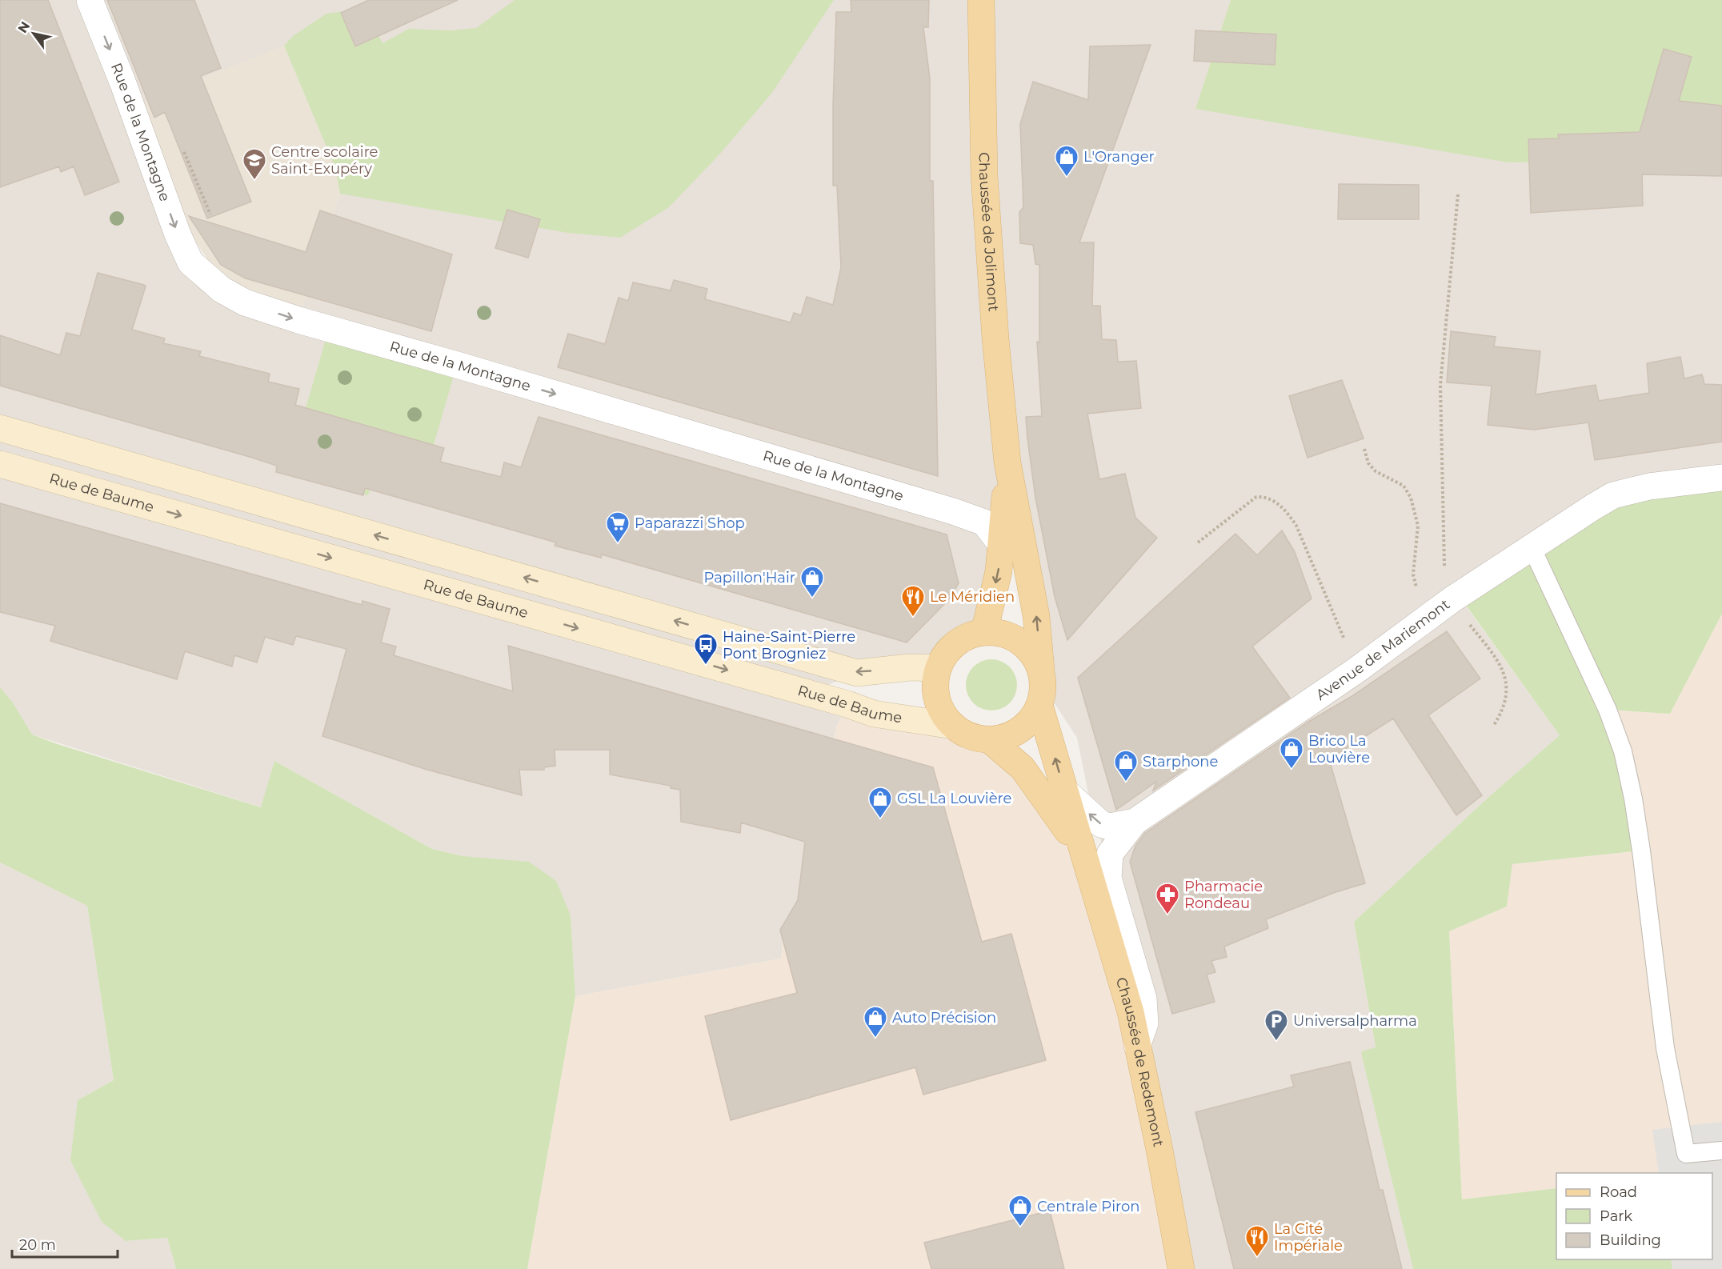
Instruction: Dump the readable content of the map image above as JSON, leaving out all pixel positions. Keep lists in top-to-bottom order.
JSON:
{
  "streets": {
    "main road": ["Chaussée de Jolimont", "Rue de Baume", "Chaussée de Redemont"],
    "street": ["Rue de la Montagne", "Avenue de Mariemont"]
  },
  "crossings": [
    ["Rue de la Montagne", "Chaussée de Jolimont"],
    ["Chaussée de Jolimont", "Rue de Baume"],
    ["Chaussée de Jolimont", "Chaussée de Redemont"],
    ["Rue de Baume", "Chaussée de Redemont"],
    ["Avenue de Mariemont", "Chaussée de Redemont"]
  ],
  "one_way": ["Rue de la Montagne"],
  "places": {
    "shop": [
      "L'Oranger",
      "Papillon'Hair",
      "Brico La Louvière",
      "Starphone",
      "GSL La Louvière",
      "Auto Précision",
      "Centrale Piron"
    ],
    "school or university": ["Centre scolaire Saint-Exupéry"],
    "supermarket": ["Paparazzi Shop"],
    "restaurant": ["Le Méridien", "La Cité Impériale"],
    "bus stop": ["Haine-Saint-Pierre Pont Brogniez"],
    "pharmacy": ["Pharmacie Rondeau"],
    "parking": ["Universalpharma"]
  },
  "legend": ["Road", "Park", "Building"],
  "scale_bar": "20 m",
  "north": "top left"
}
